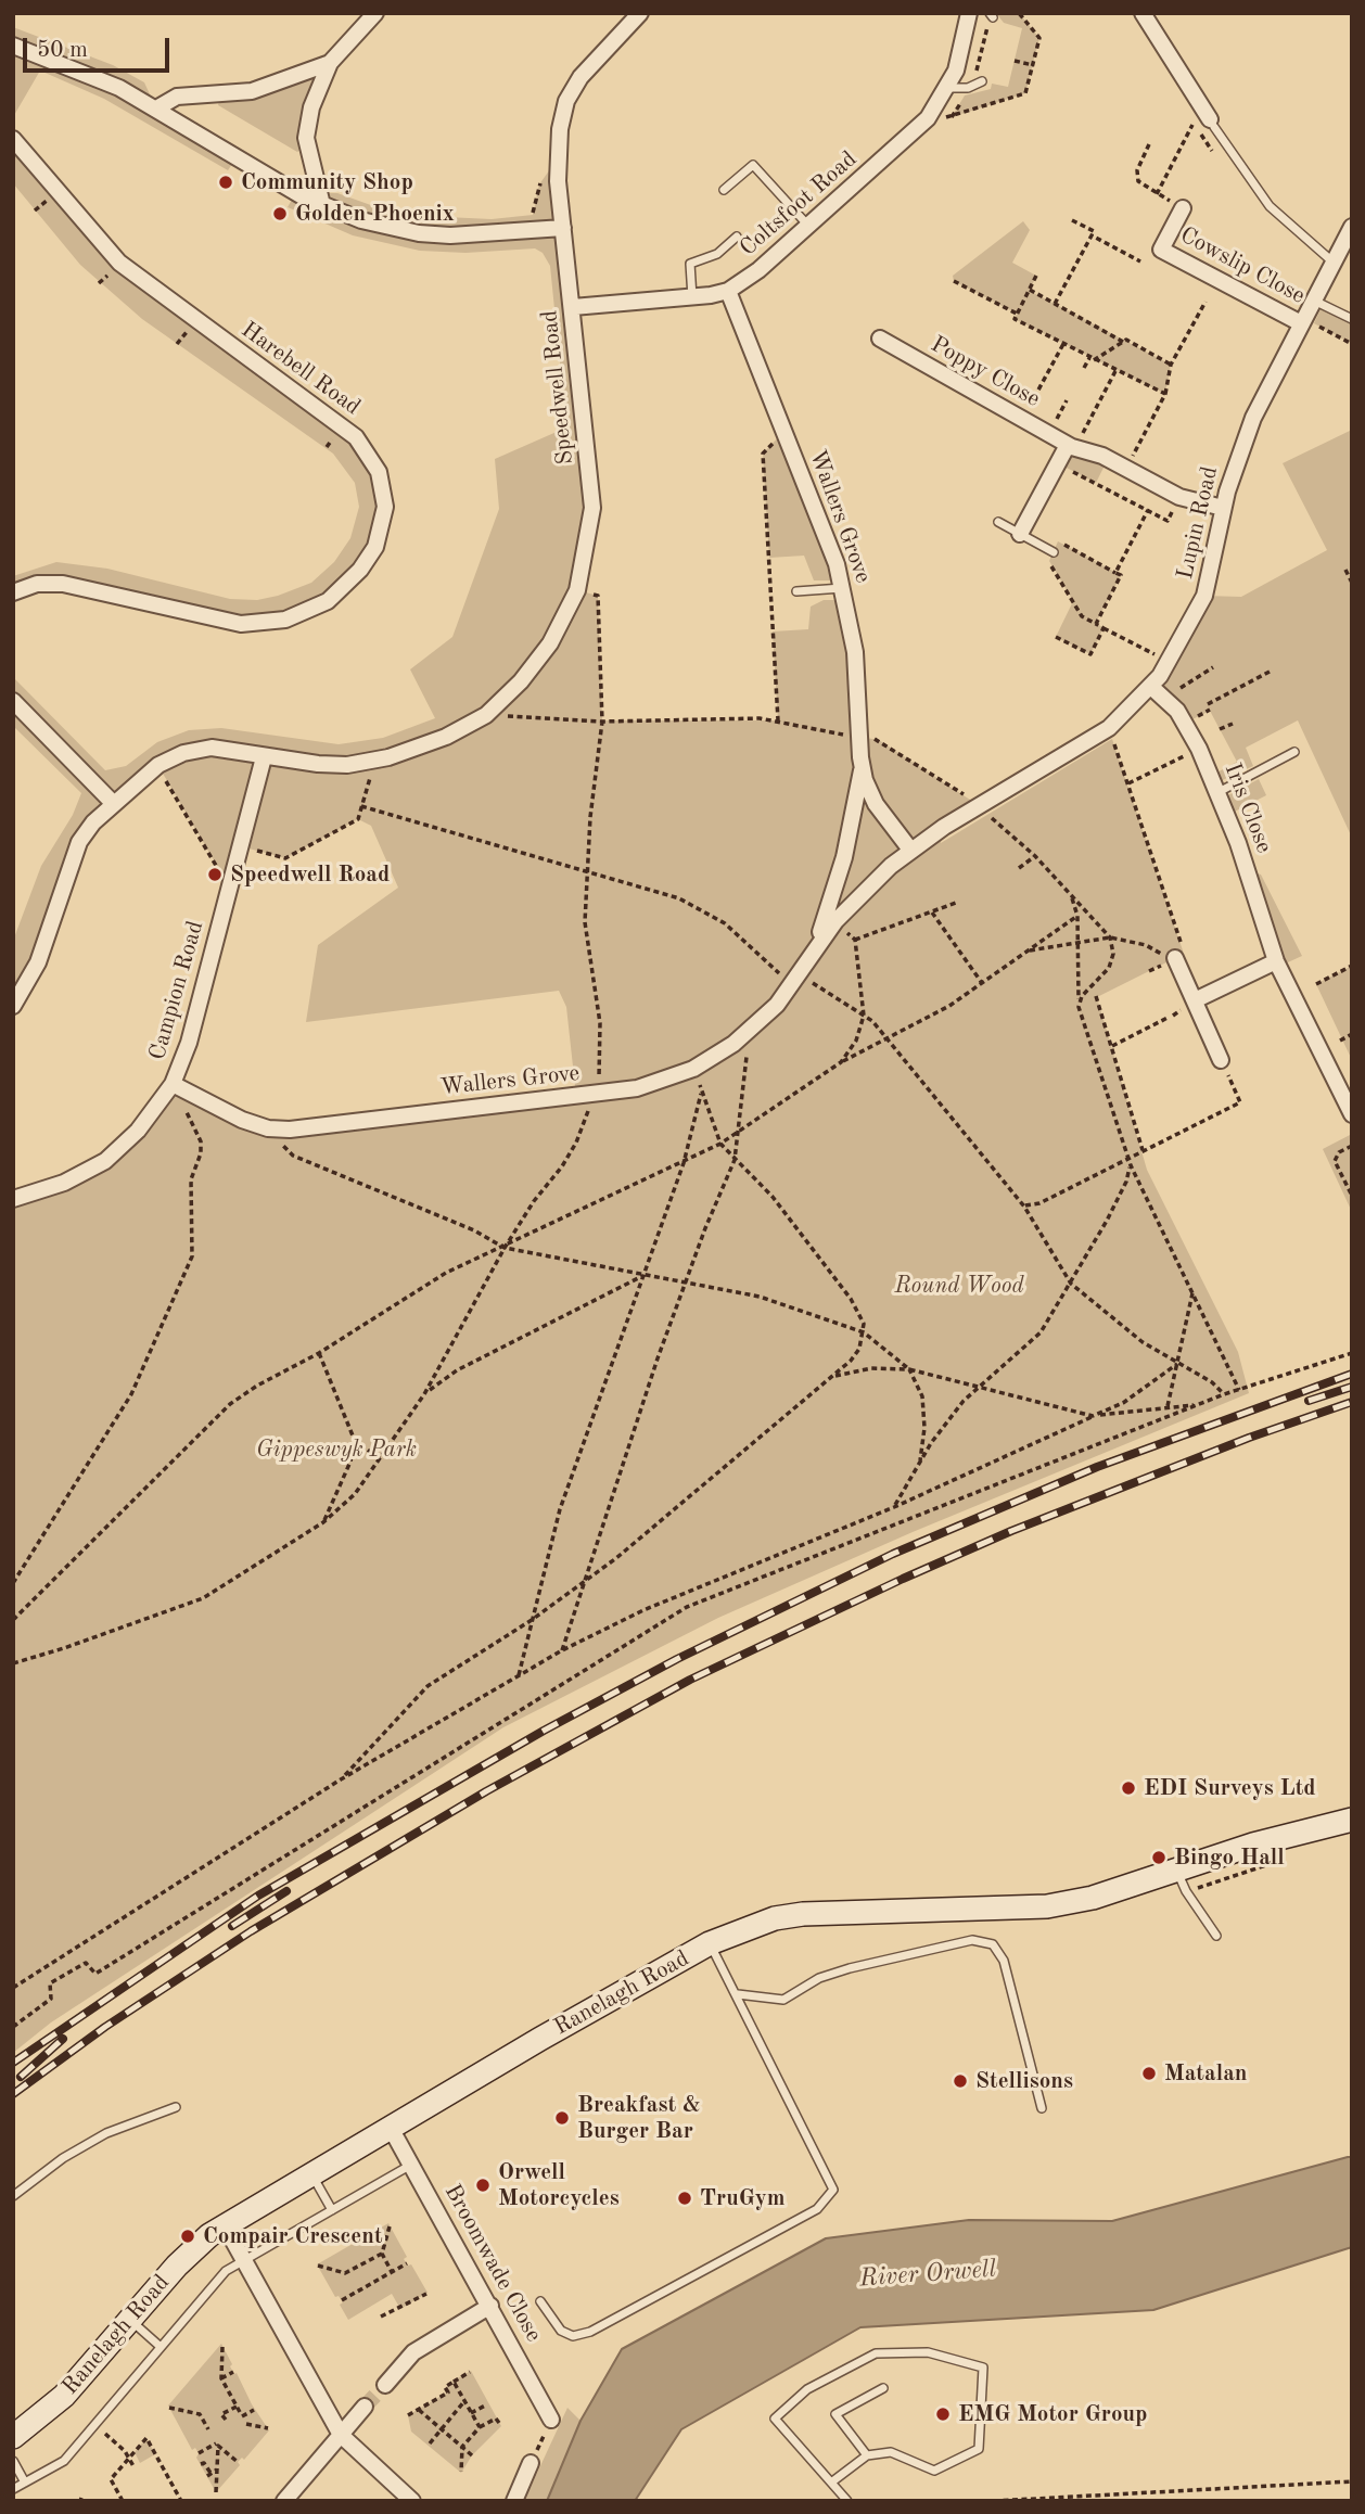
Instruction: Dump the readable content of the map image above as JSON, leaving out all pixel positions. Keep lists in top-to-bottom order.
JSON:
{
  "streets": {
    "main road": ["Ranelagh Road"],
    "street": [
      "Coltsfoot Road",
      "Cowslip Close",
      "Harebell Road",
      "Poppy Close",
      "Speedwell Road",
      "Wallers Grove",
      "Lupin Road",
      "Iris Close",
      "Campion Road",
      "Broomwade Close"
    ]
  },
  "crossings": [
    ["Coltsfoot Road", "Speedwell Road"],
    ["Coltsfoot Road", "Wallers Grove"],
    ["Cowslip Close", "Lupin Road"],
    ["Poppy Close", "Lupin Road"],
    ["Speedwell Road", "Campion Road"],
    ["Wallers Grove", "Lupin Road"],
    ["Wallers Grove", "Campion Road"],
    ["Lupin Road", "Iris Close"],
    ["Ranelagh Road", "Broomwade Close"]
  ],
  "water": ["River Orwell"],
  "parks": ["Round Wood", "Gippeswyk Park"],
  "places": [
    "Community Shop",
    "Golden Phoenix",
    "Speedwell Road",
    "EDI Surveys Ltd",
    "Bingo Hall",
    "Matalan",
    "Stellisons",
    "Breakfast & Burger Bar",
    "Orwell Motorcycles",
    "TruGym",
    "Compair Crescent",
    "EMG Motor Group"
  ],
  "scale_bar": "50 m"
}
